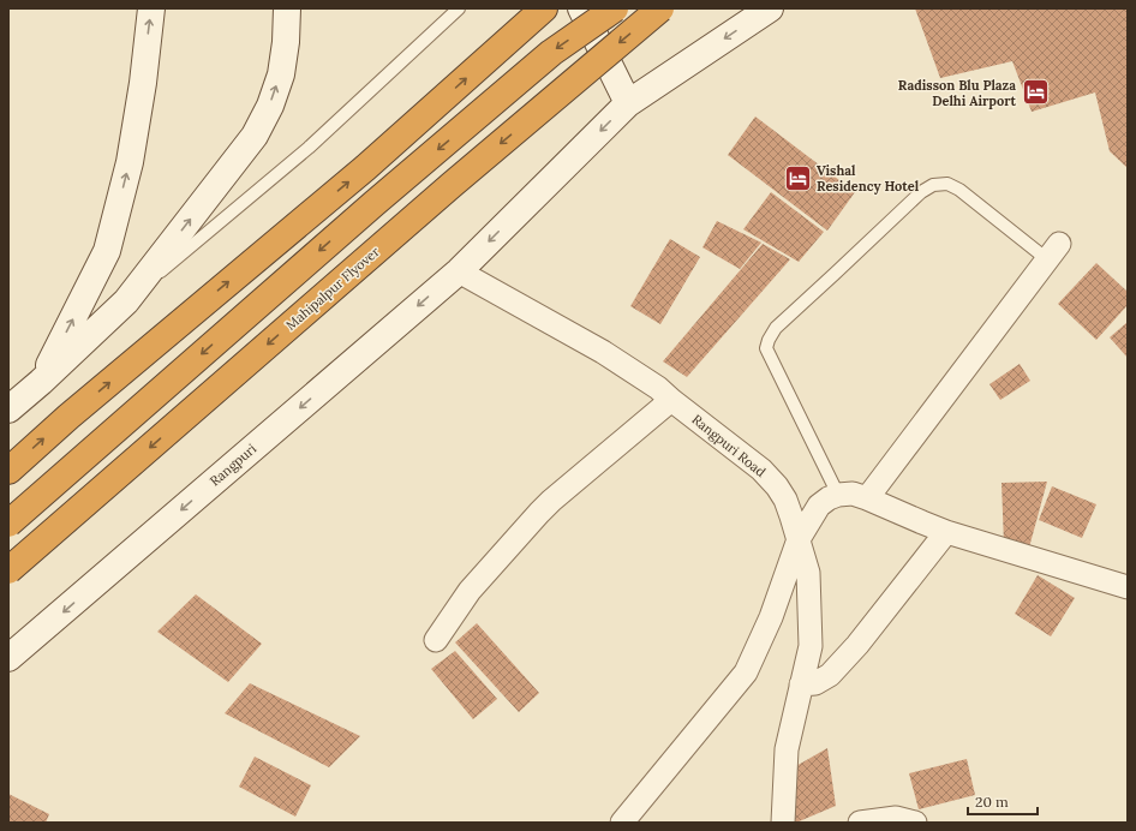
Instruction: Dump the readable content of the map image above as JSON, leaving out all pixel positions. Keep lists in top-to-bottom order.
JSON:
{
  "streets": {
    "highway": ["Mahipalpur Flyover"],
    "main road": ["Rangpuri"],
    "street": ["Rangpuri Road"]
  },
  "crossings": [
    ["Rangpuri Road", "Rangpuri"]
  ],
  "places": {
    "hotel": ["Radisson Blu Plaza Delhi Airport", "Vishal Residency Hotel"]
  },
  "scale_bar": "20 m"
}
